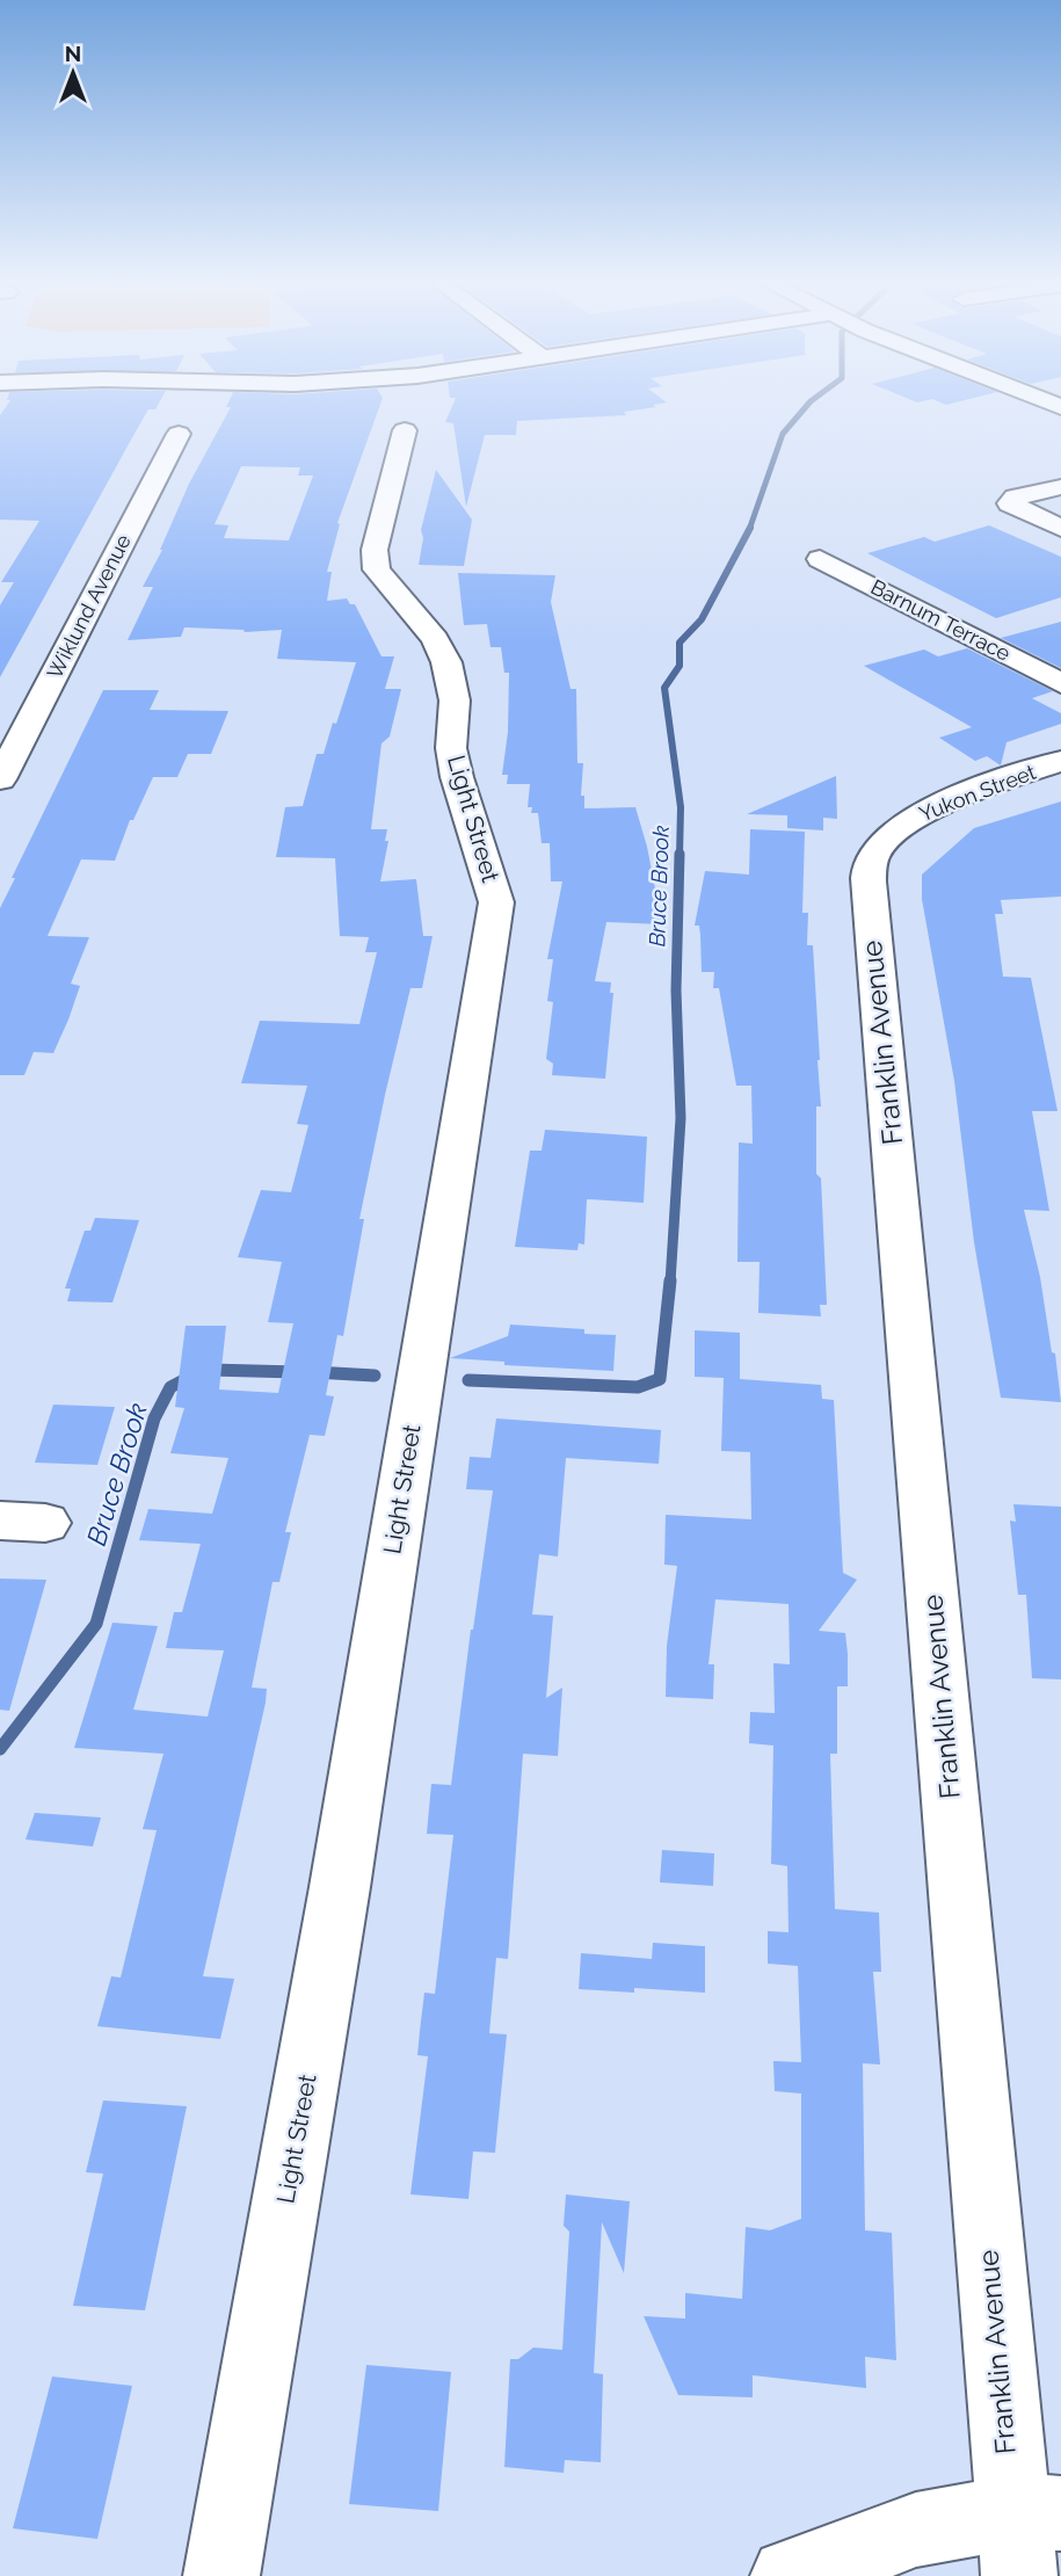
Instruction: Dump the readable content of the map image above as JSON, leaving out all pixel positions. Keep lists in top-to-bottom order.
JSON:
{
  "streets": {
    "street": [
      "Wiklund Avenue",
      "Barnum Terrace",
      "Yukon Street",
      "Light Street",
      "Franklin Avenue"
    ]
  },
  "crossings": [
    ["Yukon Street", "Franklin Avenue"]
  ],
  "water": ["Bruce Brook"],
  "north": "top"
}
